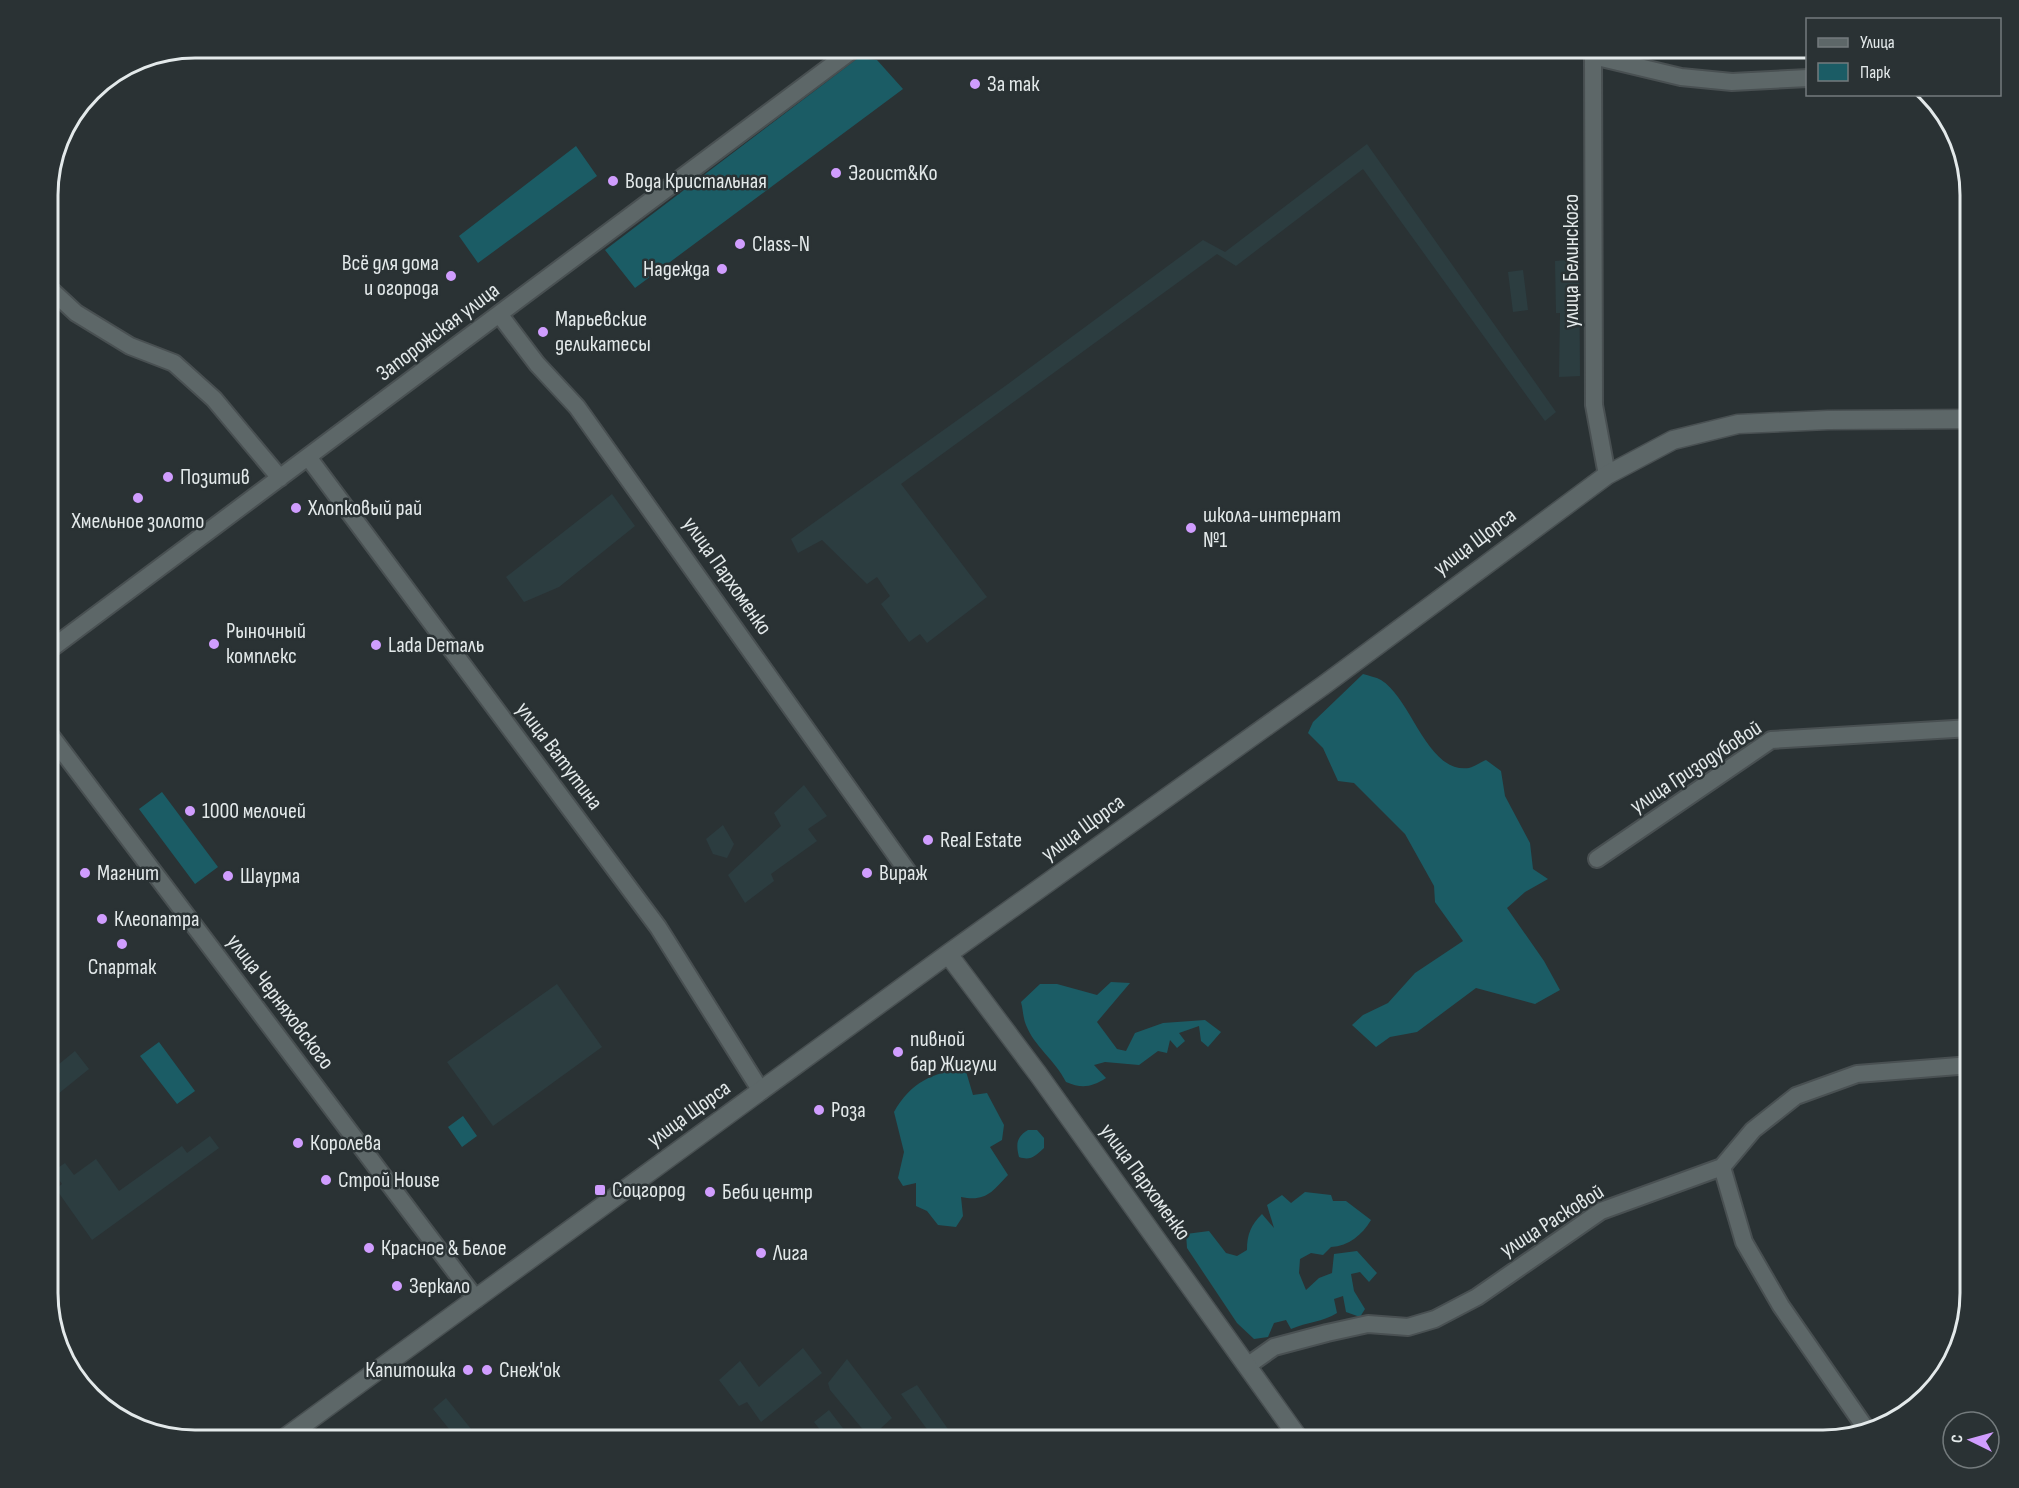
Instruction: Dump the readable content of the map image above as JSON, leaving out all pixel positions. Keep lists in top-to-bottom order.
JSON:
{
  "streets": {
    "main road": ["улица Щорса", "улица Пархоменко"],
    "street": [
      "улица Белинского",
      "Запорожская улица",
      "улица Ватутина",
      "улица Гризодубовой",
      "улица Черняховского",
      "улица Расковой"
    ]
  },
  "crossings": [
    ["улица Белинского", "улица Щорса"],
    ["Запорожская улица", "улица Пархоменко"],
    ["Запорожская улица", "улица Ватутина"],
    ["улица Щорса", "улица Пархоменко"],
    ["улица Щорса", "улица Ватутина"],
    ["улица Щорса", "улица Черняховского"],
    ["улица Пархоменко", "улица Расковой"]
  ],
  "places": {
    "other": [
      "За так",
      "Эгоист&Kо",
      "Вода Кристальная",
      "Class-N",
      "Надежда",
      "Всё для дома и огорода",
      "Марьевские деликатесы",
      "Позитив",
      "Хмельное золото",
      "Хлопковый рай",
      "школа-интернат №1",
      "Рыночный комплекс",
      "Lada Dеталь",
      "1000 мелочей",
      "Real Estate",
      "Магнит",
      "Вираж",
      "Шаурма",
      "Клеопатра",
      "Спартак",
      "пивной бар Жигули",
      "Роза",
      "Королева",
      "Строй House",
      "Беби центр",
      "Красное & Белое",
      "Лига",
      "Зеркало",
      "Капитошка",
      "Снеж'ок"
    ],
    "transit": ["Соцгород"]
  },
  "legend": ["Улица", "Парк"],
  "north": "left"
}
